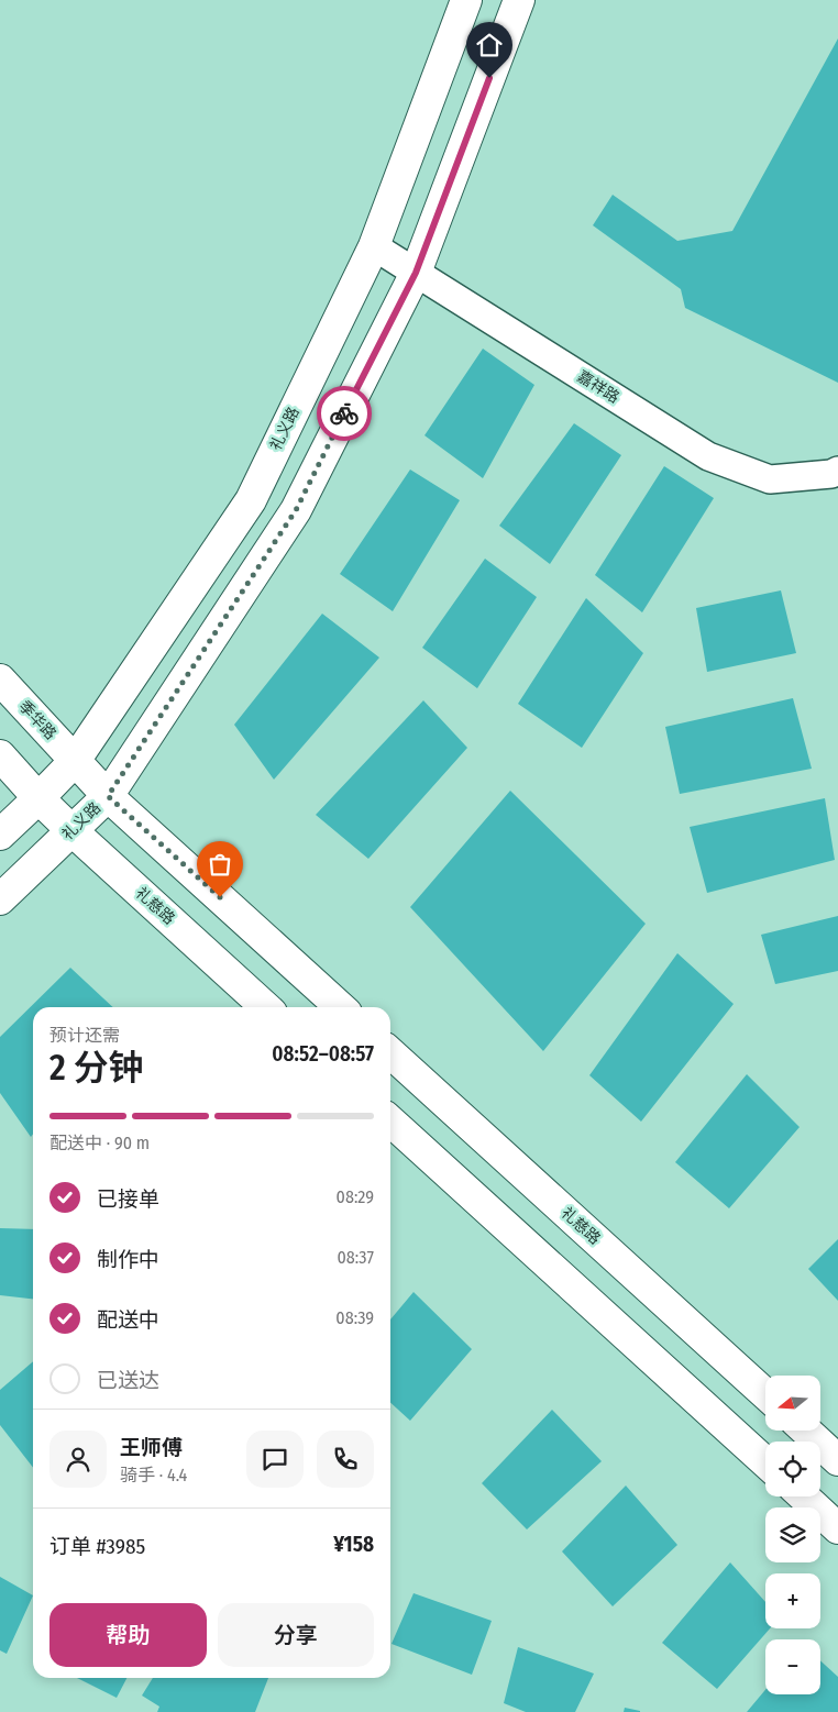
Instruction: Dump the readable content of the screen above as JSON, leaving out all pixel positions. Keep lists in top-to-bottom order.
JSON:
{
  "streets": {
    "main road": ["礼义路", "季华路", "礼慈路"],
    "street": ["嘉祥路"]
  },
  "crossings": [
    ["嘉祥路", "礼义路"],
    ["礼义路", "季华路"],
    ["礼义路", "礼慈路"]
  ],
  "north": "left",
  "page": {
    "heading": ["2 分钟", "预计还需", "08:52–08:57"],
    "panel": [
      "王师傅",
      "骑手 · 4.4",
      "订单 #3985",
      "¥158"
    ],
    "bar": "配送中 · 90 m",
    "list": [
      ["已接单", "08:29"],
      ["制作中", "08:37"],
      ["配送中", "08:39"],
      "已送达"
    ],
    "map_buttons": ["+", "−"],
    "buttons": ["帮助", "分享"]
  }
}
